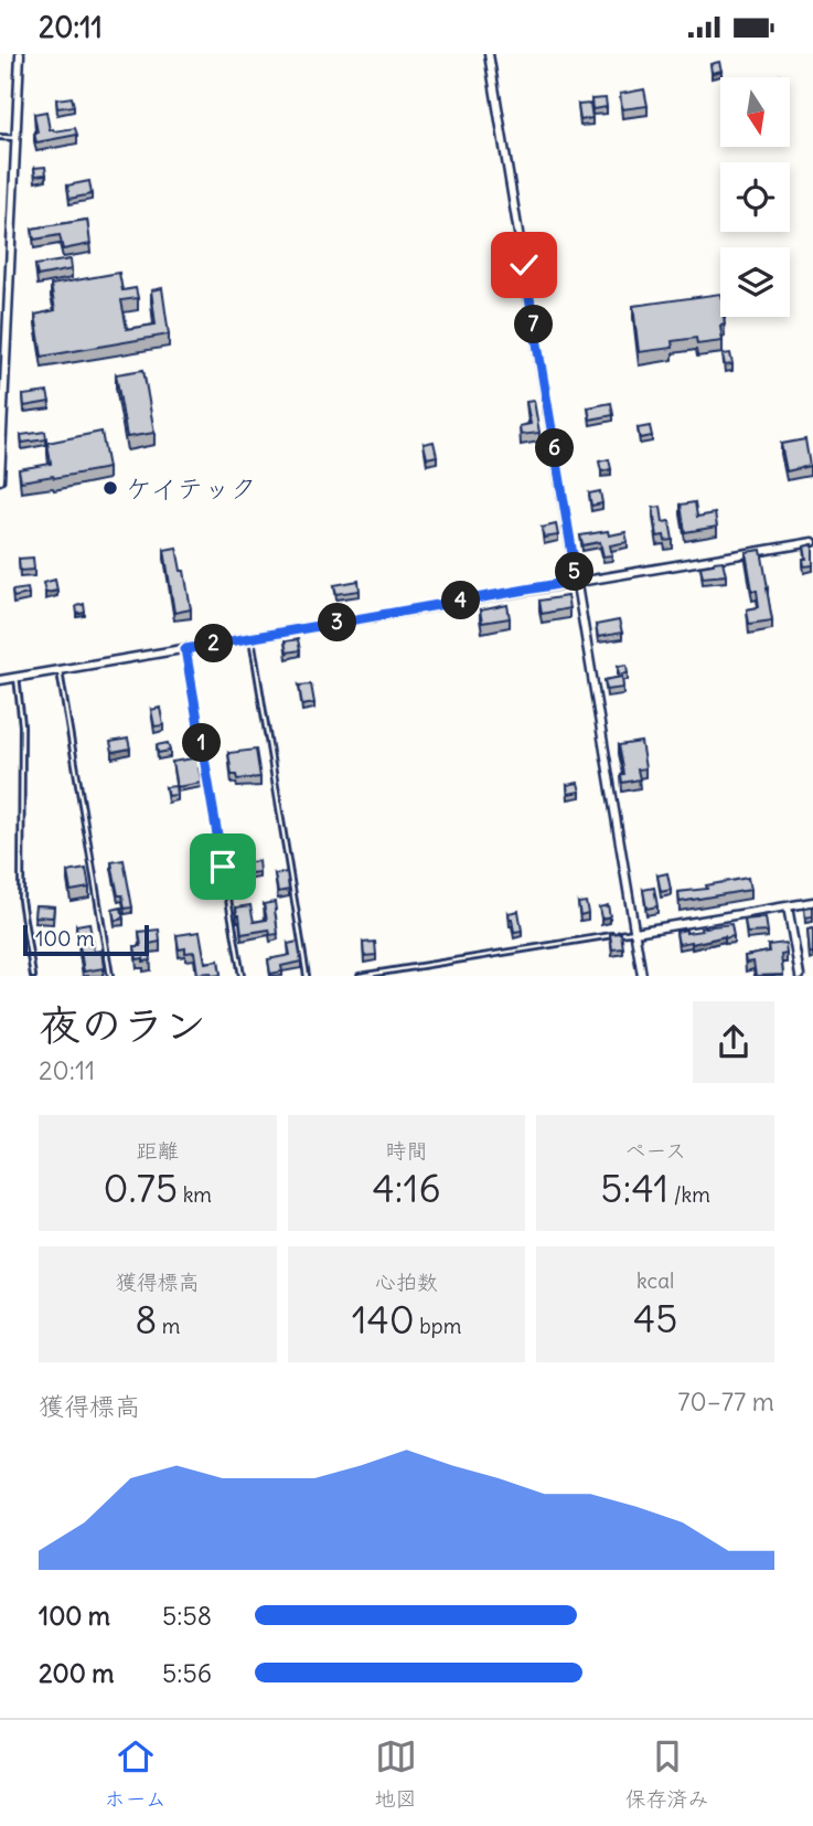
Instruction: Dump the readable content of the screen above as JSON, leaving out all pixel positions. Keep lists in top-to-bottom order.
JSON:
{
  "places": ["ケイテック"],
  "scale_bar": "100 m",
  "north": "bottom",
  "page": {
    "status": "20:11",
    "pins": [
      "7",
      "6",
      "5",
      "4",
      "3",
      "2",
      "1"
    ],
    "scale": "100 m",
    "heading": ["夜のラン", "20:11"],
    "stats": [
      ["距離", "0.75 km"],
      ["時間", "4:16"],
      ["ペース", "5:41 /km"],
      ["獲得標高", "8 m"],
      ["心拍数", "140 bpm"],
      ["kcal", "45"]
    ],
    "chart": ["獲得標高", "70–77 m"],
    "list": [
      {
        "name": "100 m",
        "note": "5:58"
      },
      {
        "name": "200 m",
        "note": "5:56"
      }
    ],
    "tabs": ["ホーム", "地図", "保存済み"]
  }
}
